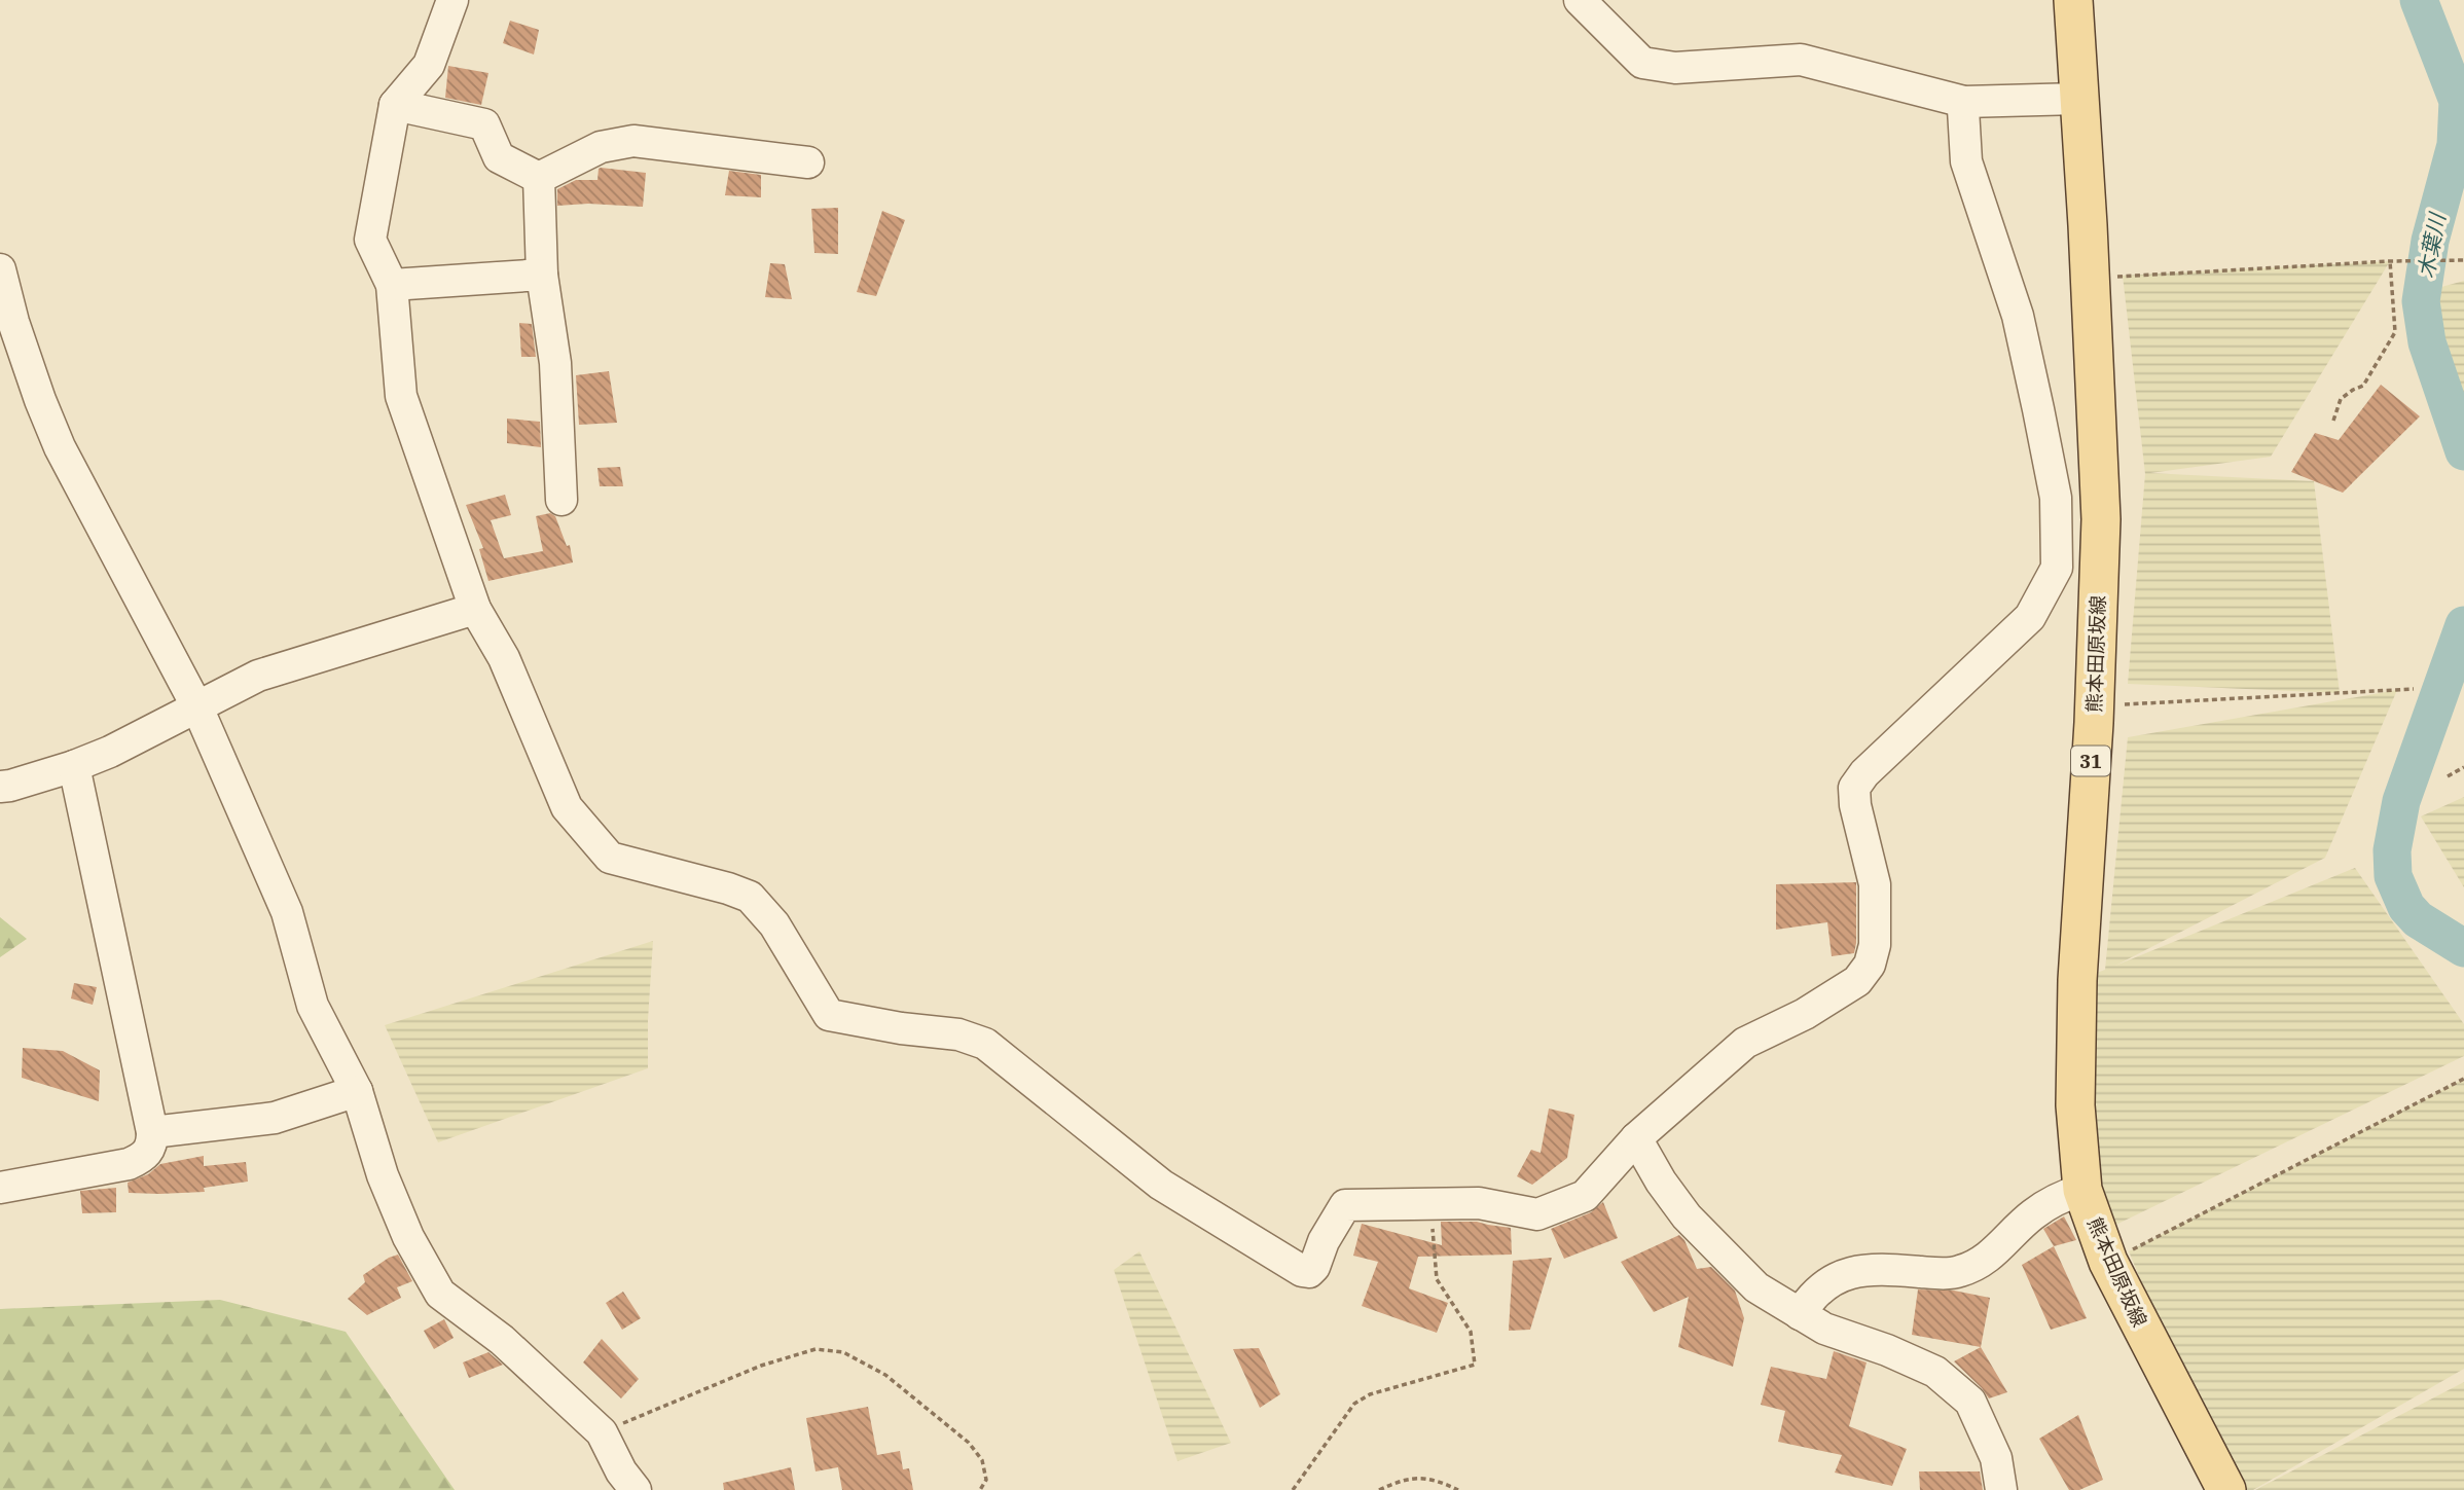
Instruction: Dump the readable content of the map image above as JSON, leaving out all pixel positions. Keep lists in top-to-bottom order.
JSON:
{
  "streets": {
    "main road": ["熊本田原坂線", "31"]
  },
  "water": ["木葉川"]
}
